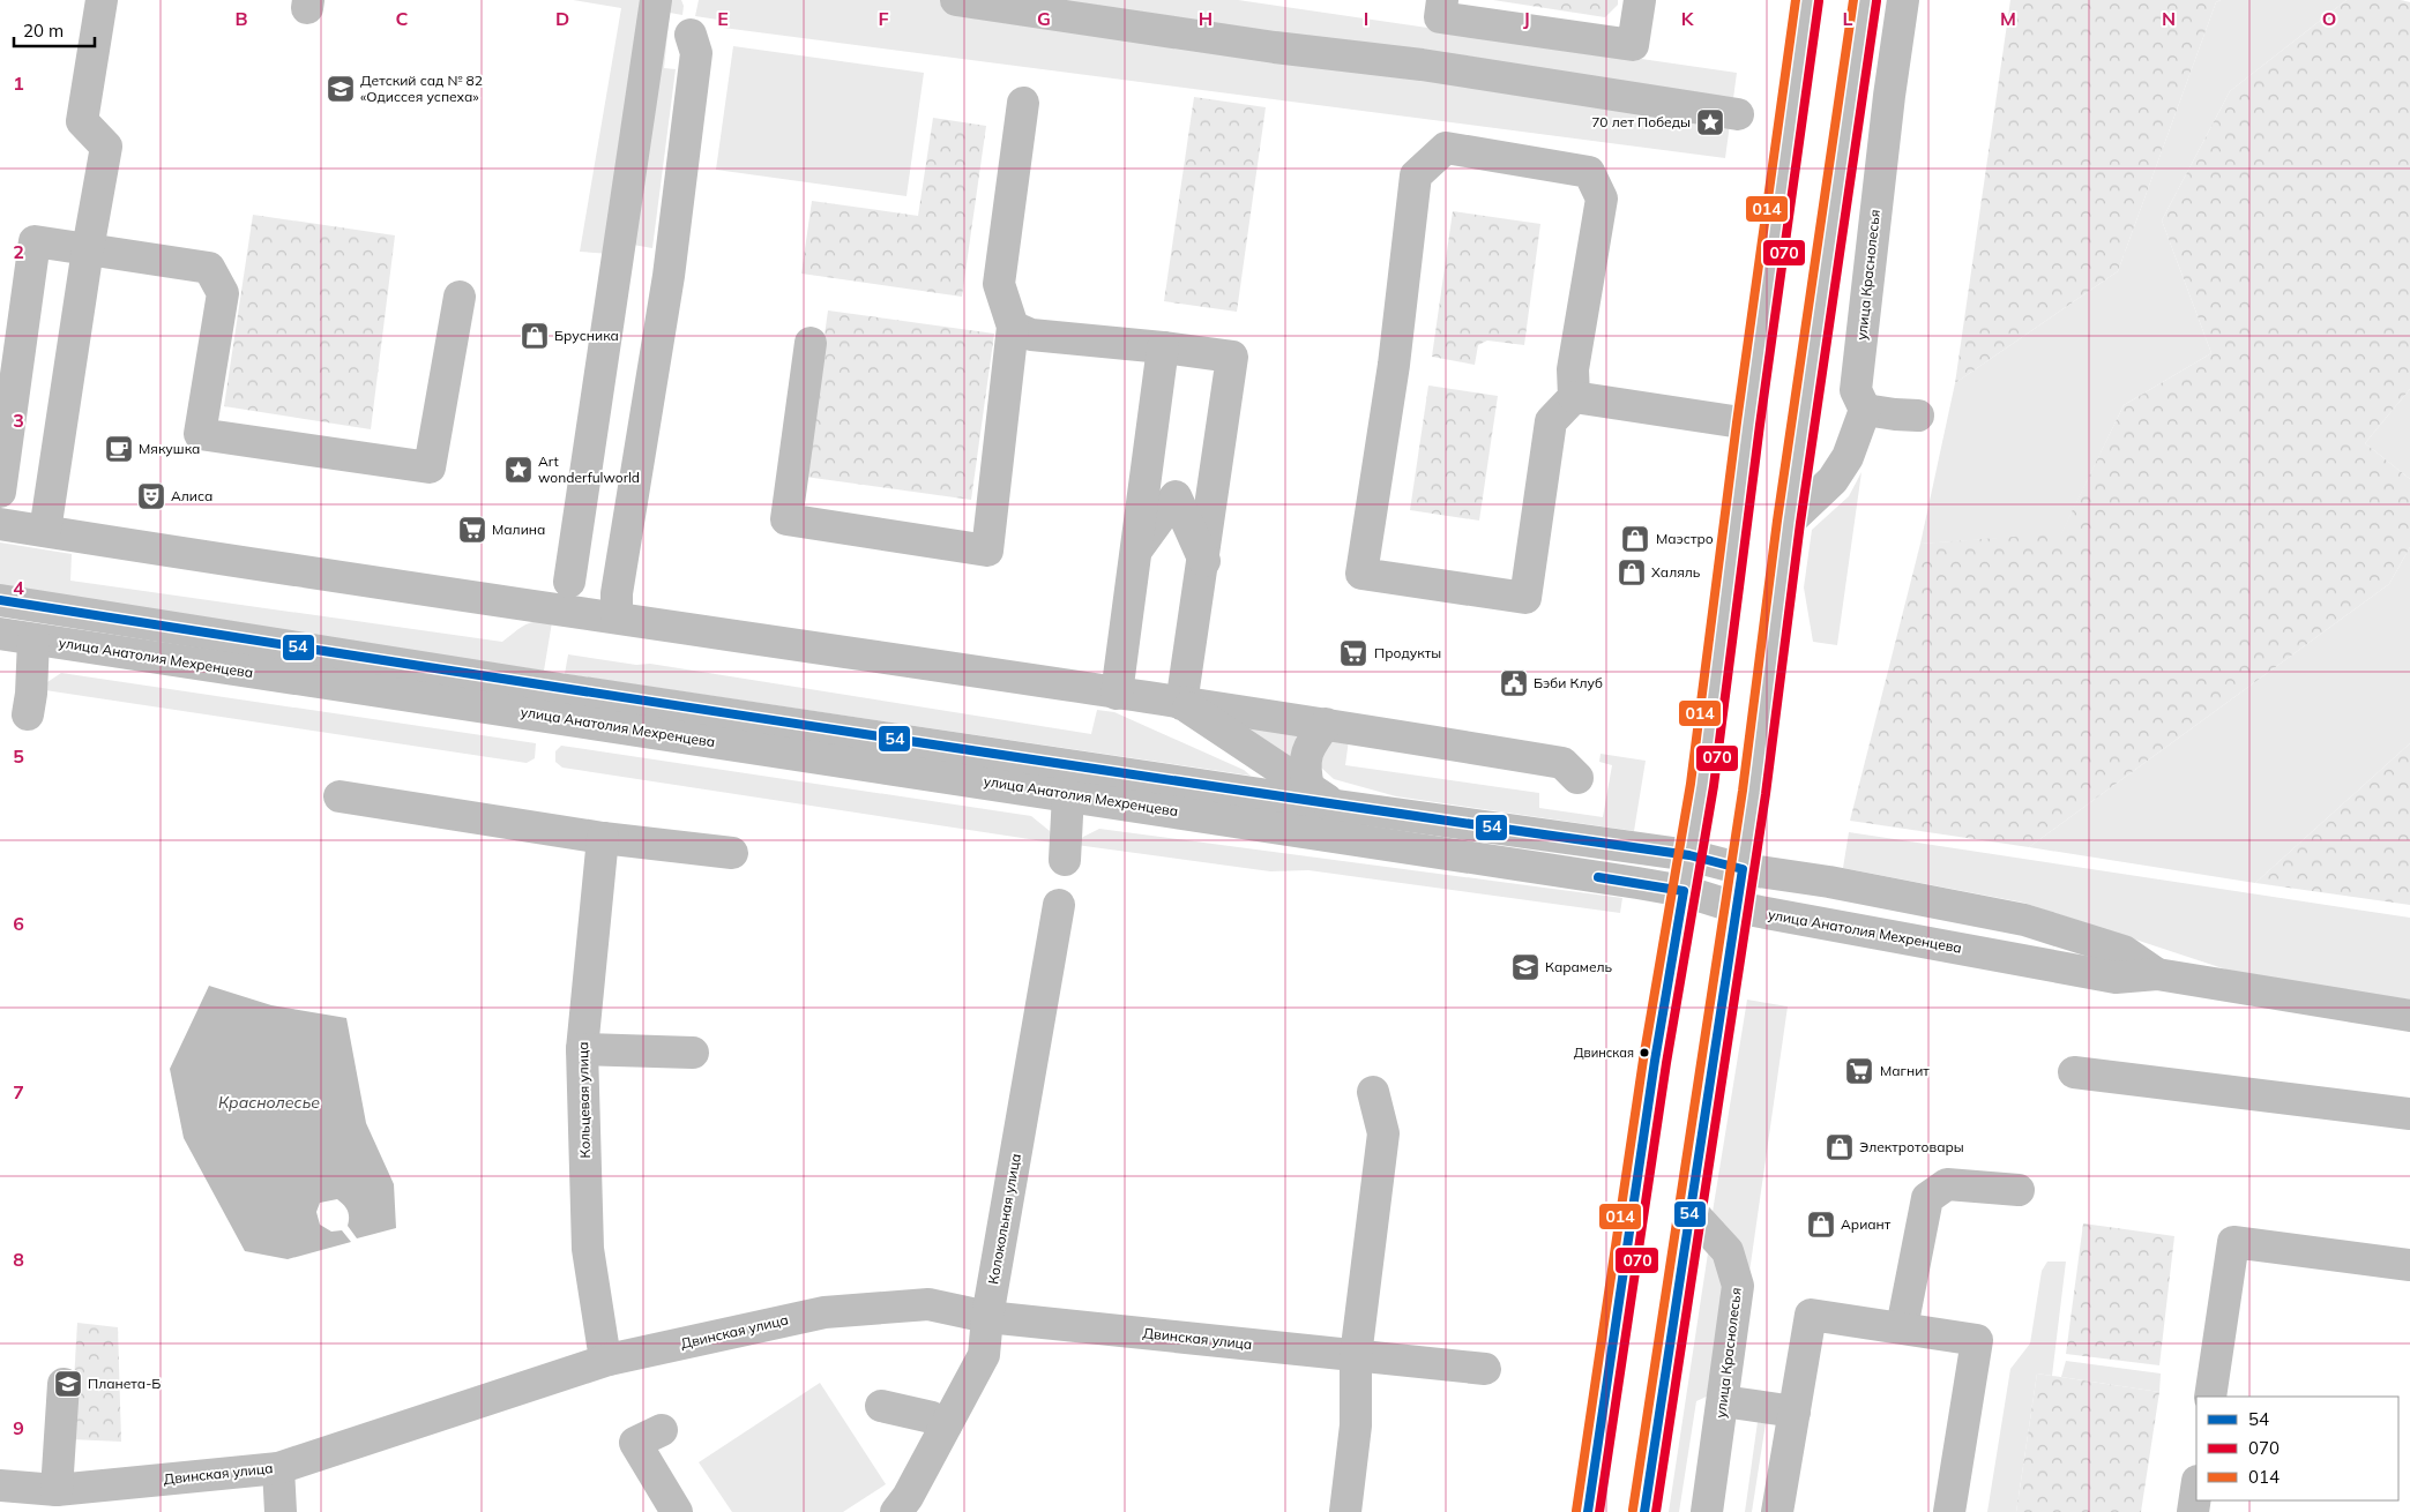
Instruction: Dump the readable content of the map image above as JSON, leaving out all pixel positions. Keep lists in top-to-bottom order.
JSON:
{
  "streets": {
    "street": [
      "улица Краснолесья",
      "улица Анатолия Мехренцева",
      "Кольцевая улица",
      "Колокольная улица",
      "Двинская улица"
    ]
  },
  "crossings": [
    ["Кольцевая улица", "Двинская улица"],
    ["Колокольная улица", "Двинская улица"]
  ],
  "water": ["Краснолесье"],
  "places": {
    "school or university": ["Детский сад № 82 «Одиссея успеха»", "Карамель", "Планета-Б"],
    "place": ["70 лет Победы", "Art wonderfulworld"],
    "shop": [
      "Брусника",
      "Маэстро",
      "Халяль",
      "Электротовары",
      "Ариант"
    ],
    "cafe": ["Мякушка"],
    "theatre": ["Алиса"],
    "supermarket": ["Малина", "Продукты", "Магнит"],
    "public building": ["Бэби Клуб"],
    "other": ["Двинская"]
  },
  "lines": ["transit line 014", "transit line 070", "transit line 54"],
  "legend": ["54", "070", "014"],
  "scale_bar": "20 m",
  "grid": {
    "columns": [
      "B",
      "C",
      "D",
      "E",
      "F",
      "G",
      "H",
      "I",
      "J",
      "K",
      "L",
      "M",
      "N",
      "O"
    ],
    "rows": [
      "1",
      "2",
      "3",
      "4",
      "5",
      "6",
      "7",
      "8",
      "9"
    ]
  }
}
